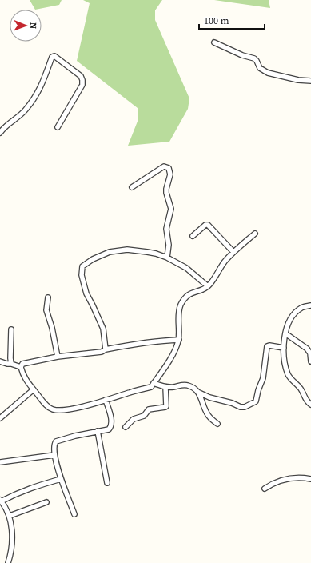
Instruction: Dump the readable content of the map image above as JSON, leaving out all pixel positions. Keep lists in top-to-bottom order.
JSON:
{
  "scale_bar": "100 m",
  "north": "right"
}
